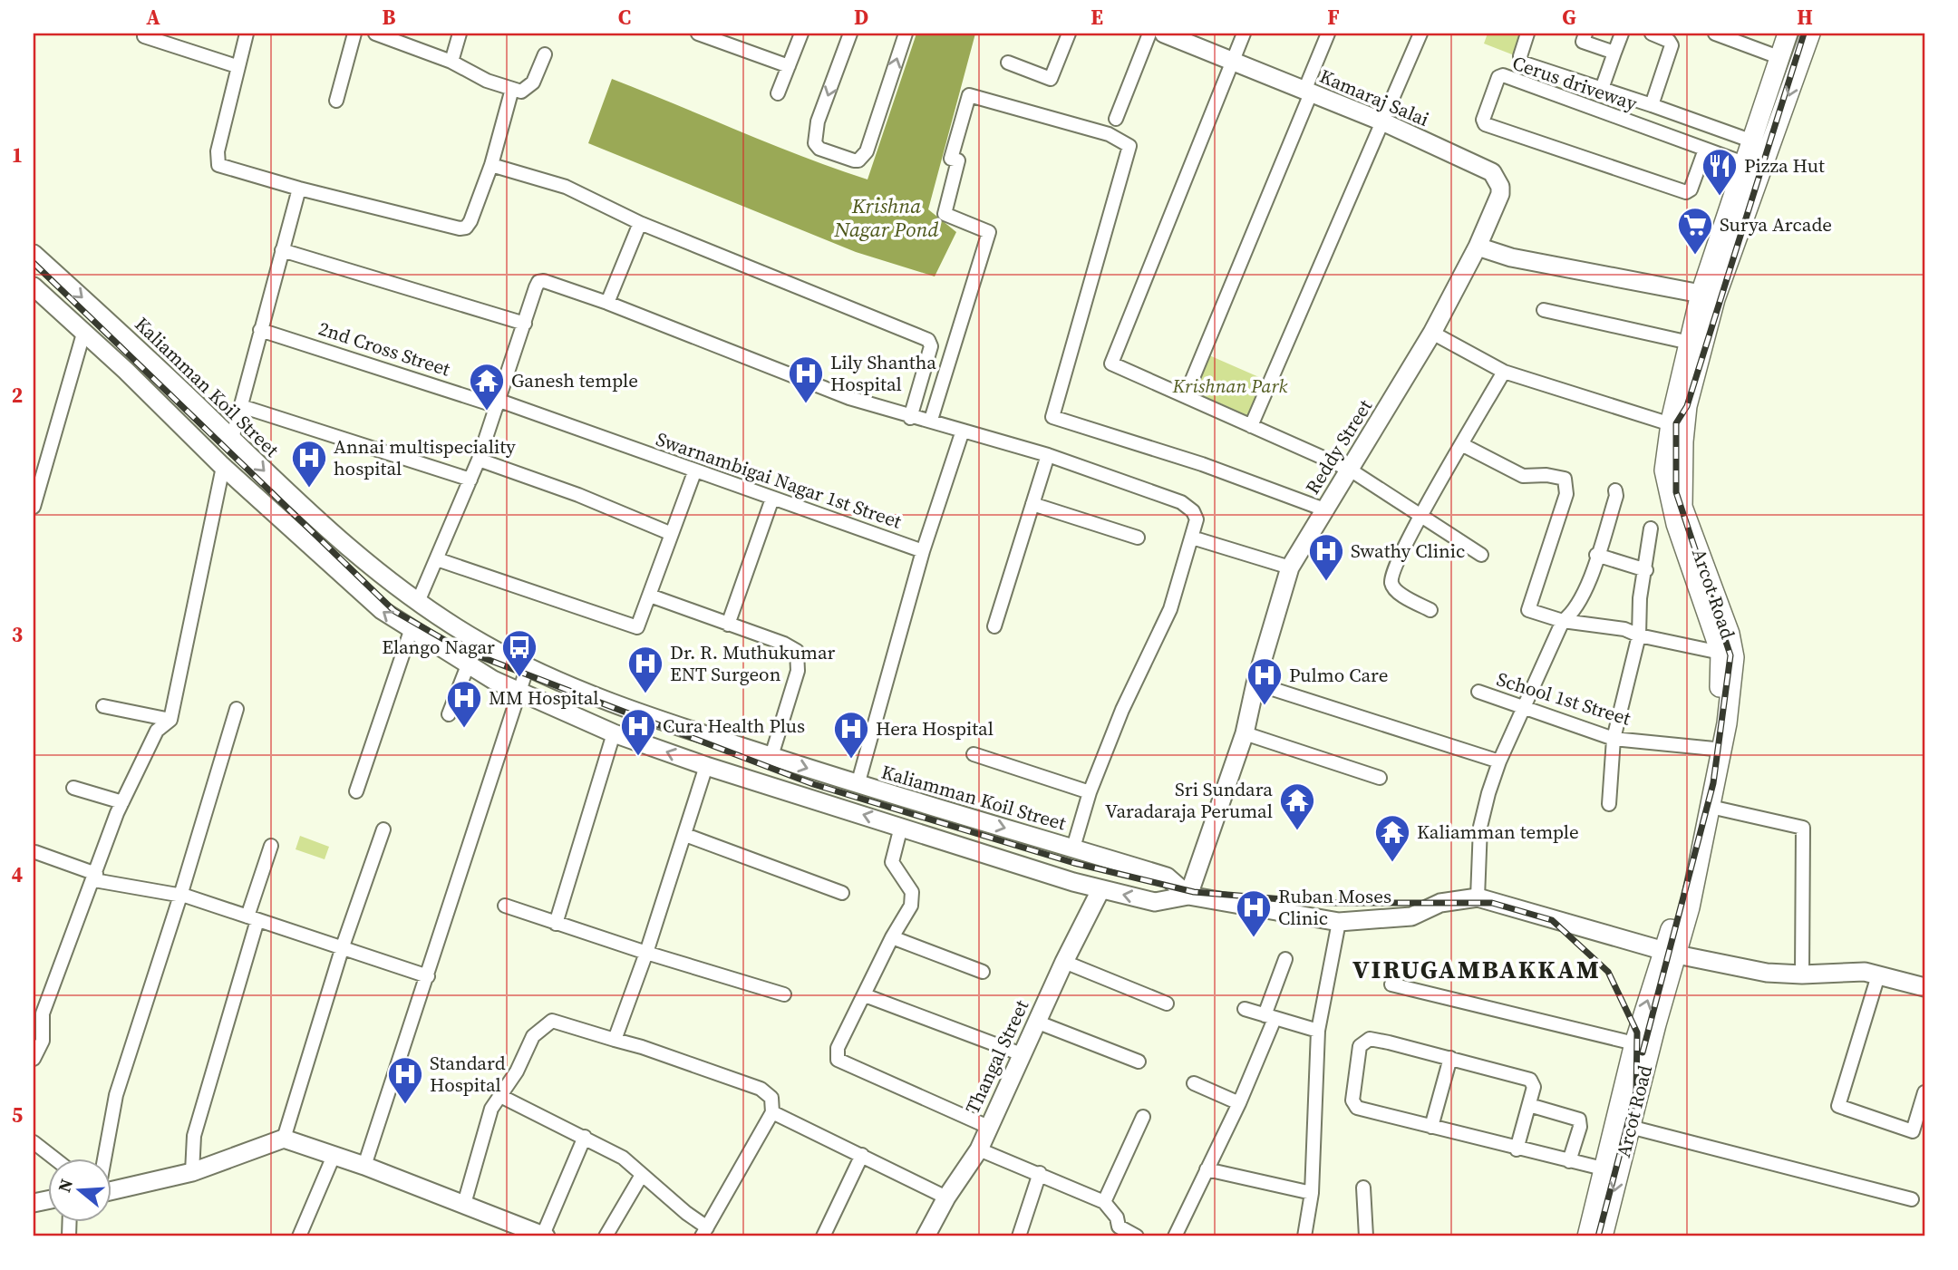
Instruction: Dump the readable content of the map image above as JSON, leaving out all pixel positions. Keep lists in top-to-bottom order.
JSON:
{
  "streets": {
    "main road": [
      "Kamaraj Salai",
      "Kaliamman Koil Street",
      "Reddy Street",
      "Arcot Road",
      "Thangal Street"
    ],
    "street": [
      "Cerus driveway",
      "2nd Cross Street",
      "Swarnambigai Nagar 1st Street",
      "School 1st Street"
    ]
  },
  "crossings": [
    ["Cerus driveway", "Arcot Road"],
    ["Kamaraj Salai", "Reddy Street"],
    ["2nd Cross Street", "Swarnambigai Nagar 1st Street"],
    ["Kaliamman Koil Street", "Reddy Street"],
    ["Kaliamman Koil Street", "Arcot Road"],
    ["Kaliamman Koil Street", "Thangal Street"],
    ["Arcot Road", "School 1st Street"]
  ],
  "districts": ["VIRUGAMBAKKAM"],
  "water": ["Krishna Nagar Pond"],
  "parks": ["Krishnan Park"],
  "places": {
    "restaurant": ["Pizza Hut"],
    "supermarket": ["Surya Arcade"],
    "hospital": [
      "Lily Shantha Hospital",
      "Annai multispeciality hospital",
      "Swathy Clinic",
      "Dr. R. Muthukumar ENT Surgeon",
      "Pulmo Care",
      "MM Hospital",
      "Cura Health Plus",
      "Hera Hospital",
      "Ruban Moses Clinic",
      "Standard Hospital"
    ],
    "temple": ["Ganesh temple", "Sri Sundara Varadaraja Perumal", "Kaliamman temple"],
    "bus stop": ["Elango Nagar"]
  },
  "north": "left",
  "grid": {
    "columns": [
      "A",
      "B",
      "C",
      "D",
      "E",
      "F",
      "G",
      "H"
    ],
    "rows": [
      "1",
      "2",
      "3",
      "4",
      "5"
    ]
  }
}
